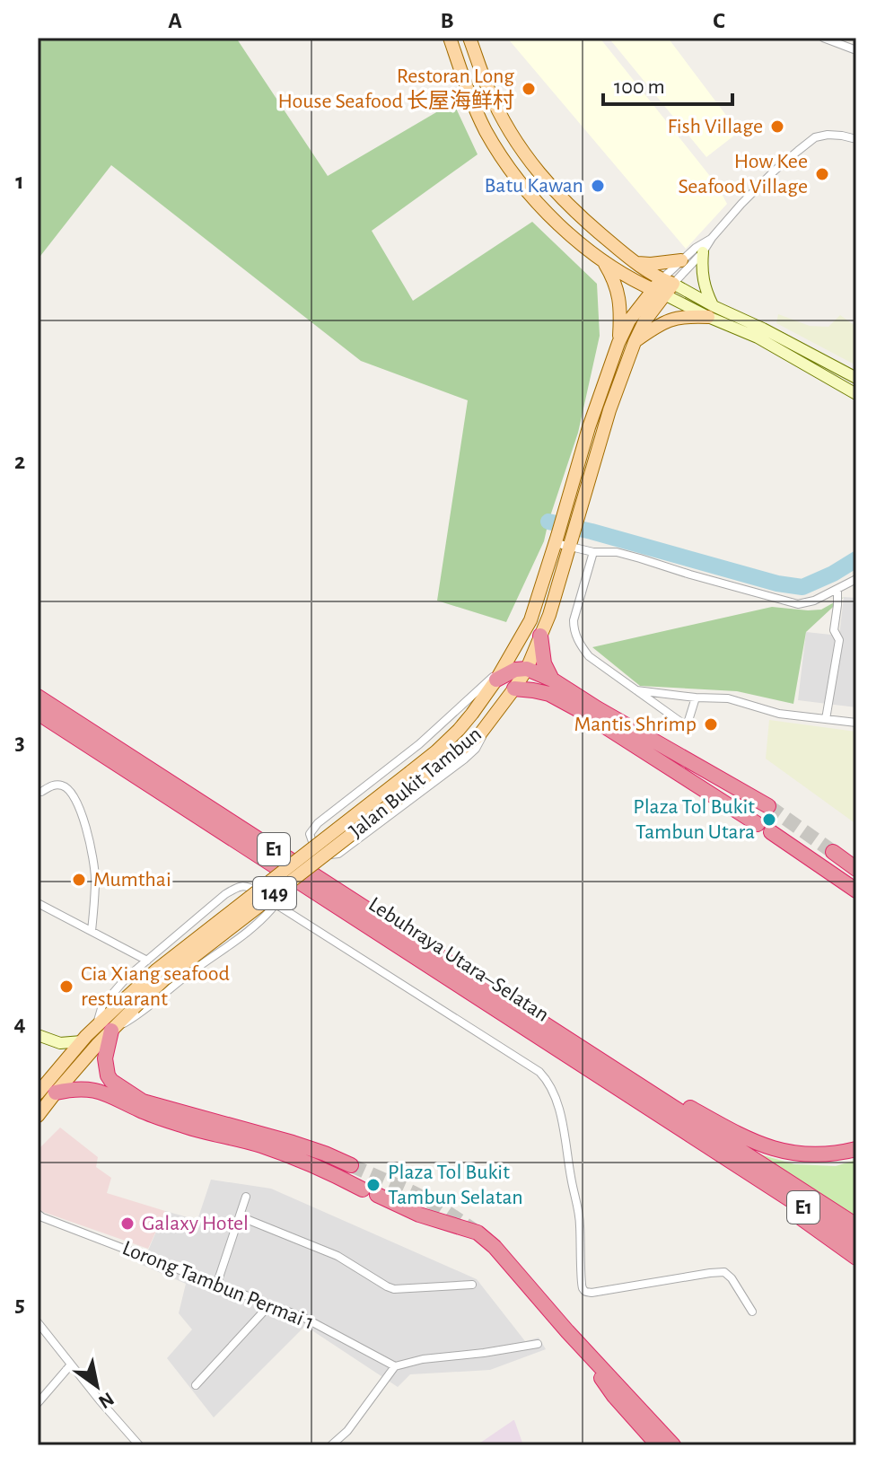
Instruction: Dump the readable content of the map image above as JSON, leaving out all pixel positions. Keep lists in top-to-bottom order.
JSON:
{
  "streets": {
    "highway": ["E1", "Lebuhraya Utara–Selatan"],
    "main road": ["Jalan Bukit Tambun", "149"],
    "street": ["Lorong Tambun Permai 1"]
  },
  "places": [
    "Restoran Long House Seafood 长屋海鲜村",
    "Fish Village",
    "How Kee Seafood Village",
    "Batu Kawan",
    "Mantis Shrimp",
    "Plaza Tol Bukit Tambun Utara",
    "Mumthai",
    "Cia Xiang seafood restuarant",
    "Plaza Tol Bukit Tambun Selatan",
    "Galaxy Hotel"
  ],
  "scale_bar": "100 m",
  "north": "bottom right",
  "grid": {
    "columns": ["A", "B", "C"],
    "rows": [
      "1",
      "2",
      "3",
      "4",
      "5"
    ]
  }
}
